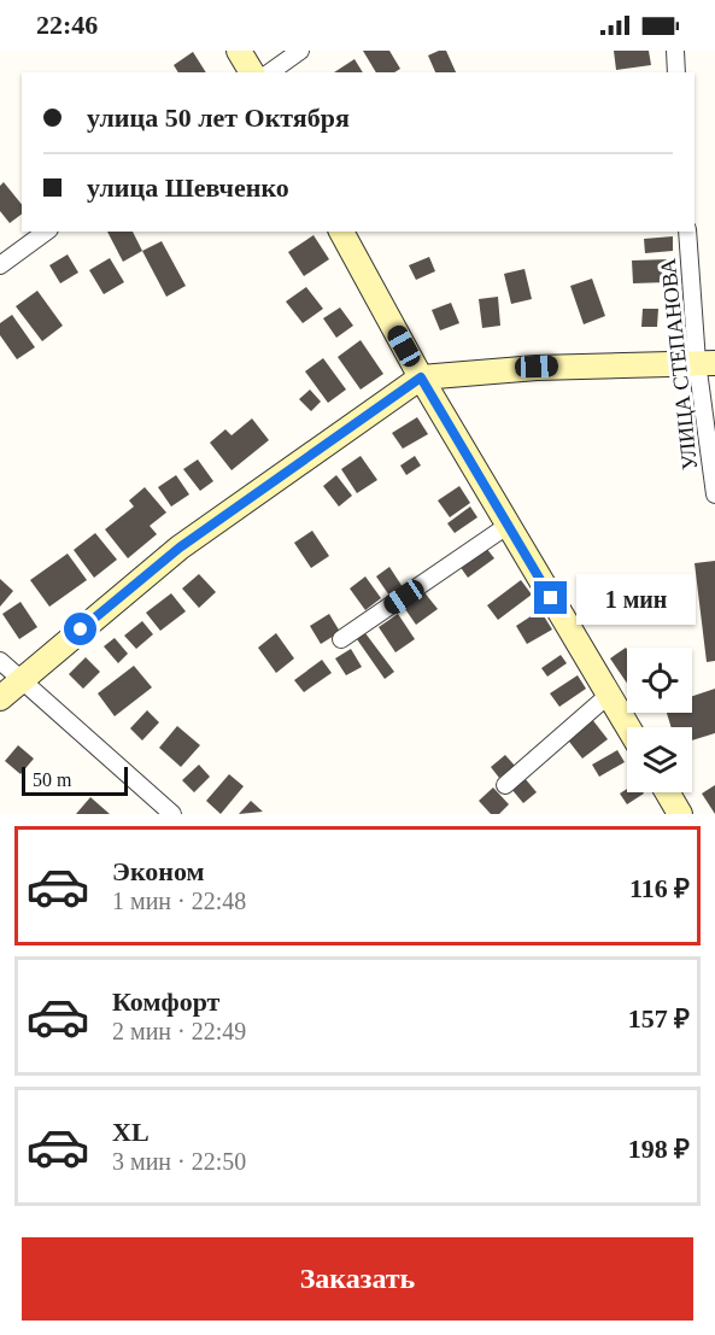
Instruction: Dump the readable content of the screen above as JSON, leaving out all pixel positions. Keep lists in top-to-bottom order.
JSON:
{
  "streets": {
    "street": ["УЛИЦА СТЕПАНОВА"]
  },
  "scale_bar": "50 m",
  "page": {
    "status": "22:46",
    "banner": ["улица 50 лет Октября", "улица Шевченко"],
    "bubble": "1 мин",
    "scale": "50 m",
    "list": [
      {
        "name": "Эконом",
        "note": "1 мин · 22:48",
        "value": "116 ₽"
      },
      {
        "name": "Комфорт",
        "note": "2 мин · 22:49",
        "value": "157 ₽"
      },
      {
        "name": "XL",
        "note": "3 мин · 22:50",
        "value": "198 ₽"
      }
    ],
    "buttons": "Заказать"
  }
}
